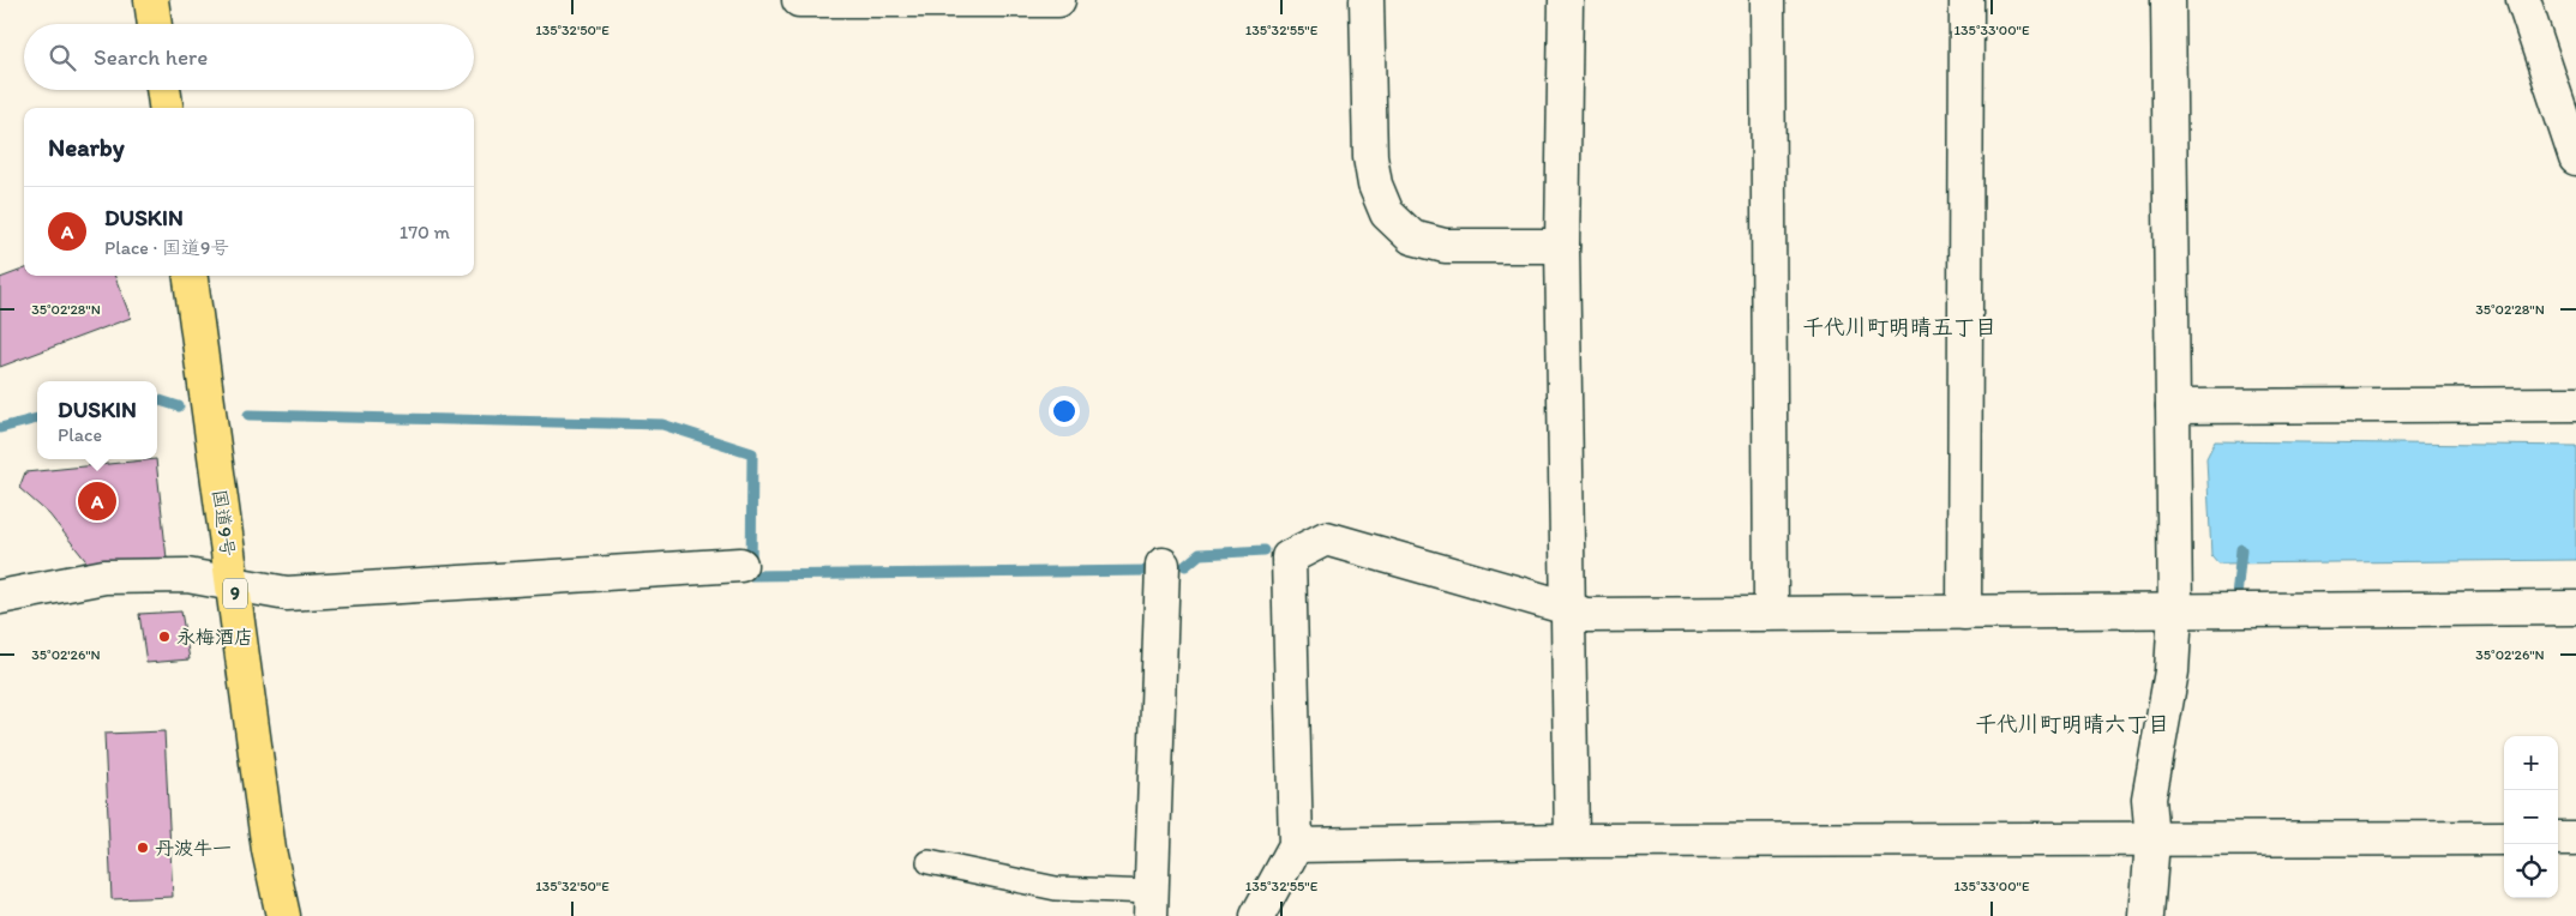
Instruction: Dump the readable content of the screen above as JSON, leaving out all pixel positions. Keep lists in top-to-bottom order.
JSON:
{
  "streets": {
    "highway": ["国道9号", "9"]
  },
  "districts": ["千代川町明晴五丁目", "千代川町明晴六丁目"],
  "places": ["永梅酒店", "丹波牛一"],
  "page": {
    "search": "Search here",
    "heading": "Nearby",
    "list": [
      {
        "mark": "A",
        "name": "DUSKIN",
        "note": "Place · 国道9号",
        "value": "170 m"
      }
    ],
    "popup": ["DUSKIN", "Place"],
    "pins": "A",
    "map_buttons": ["+", "−"]
  },
  "coordinates": [
    "135°32'50\"E",
    "135°32'55\"E",
    "135°33'00\"E",
    "35°02'28\"N",
    "35°02'26\"N"
  ]
}
